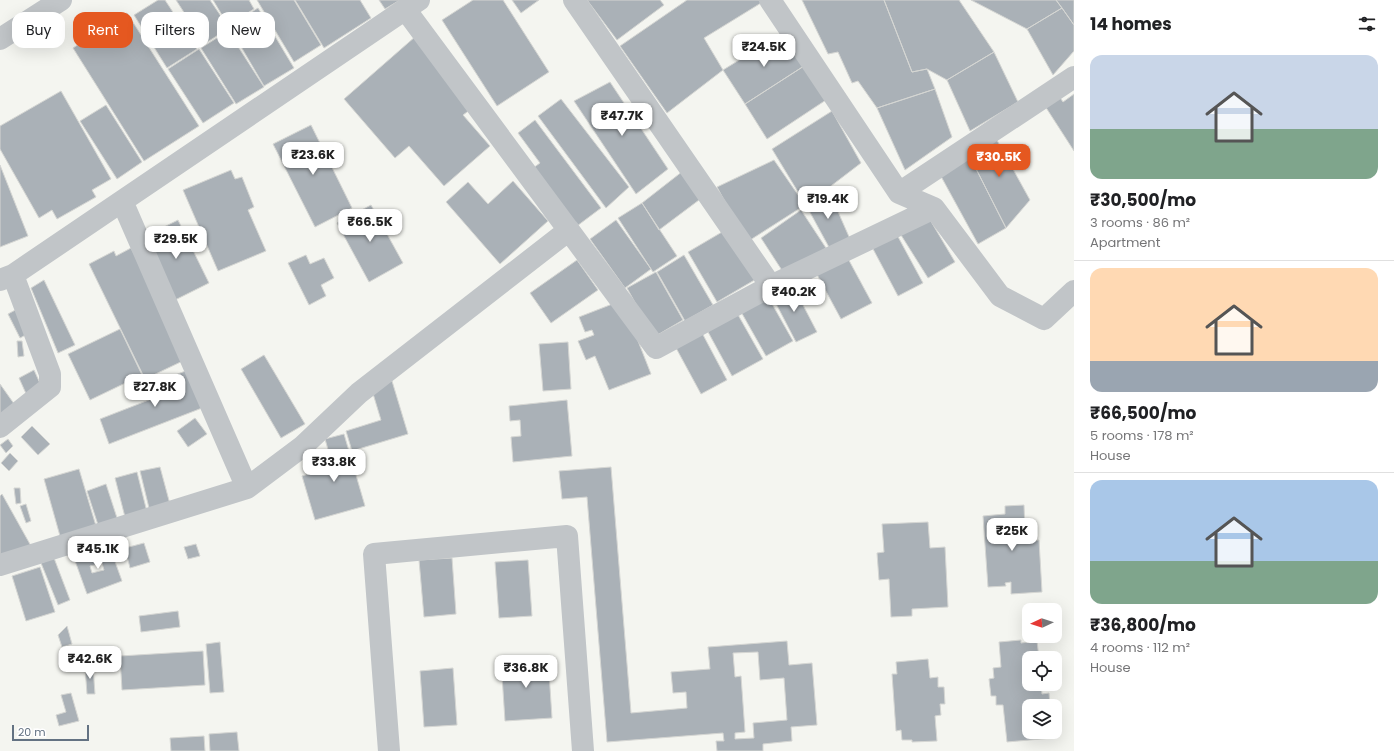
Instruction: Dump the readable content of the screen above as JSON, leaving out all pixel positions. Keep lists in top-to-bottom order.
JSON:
{
  "scale_bar": "20 m",
  "north": "left",
  "page": {
    "heading": "14 homes",
    "chip": [
      "Buy",
      "Rent",
      "Filters",
      "New"
    ],
    "price": [
      "₹24.5K",
      "₹47.7K",
      "₹23.6K",
      "₹30.5K",
      "₹19.4K",
      "₹66.5K",
      "₹29.5K",
      "₹40.2K",
      "₹27.8K",
      "₹33.8K",
      "₹25K",
      "₹45.1K",
      "₹42.6K",
      "₹36.8K"
    ],
    "list": [
      {
        "name": "₹30,500/mo",
        "note": "3 rooms · 86 m² · Apartment"
      },
      {
        "name": "₹66,500/mo",
        "note": "5 rooms · 178 m² · House"
      },
      {
        "name": "₹36,800/mo",
        "note": "4 rooms · 112 m² · House"
      }
    ],
    "scale": "20 m"
  }
}
